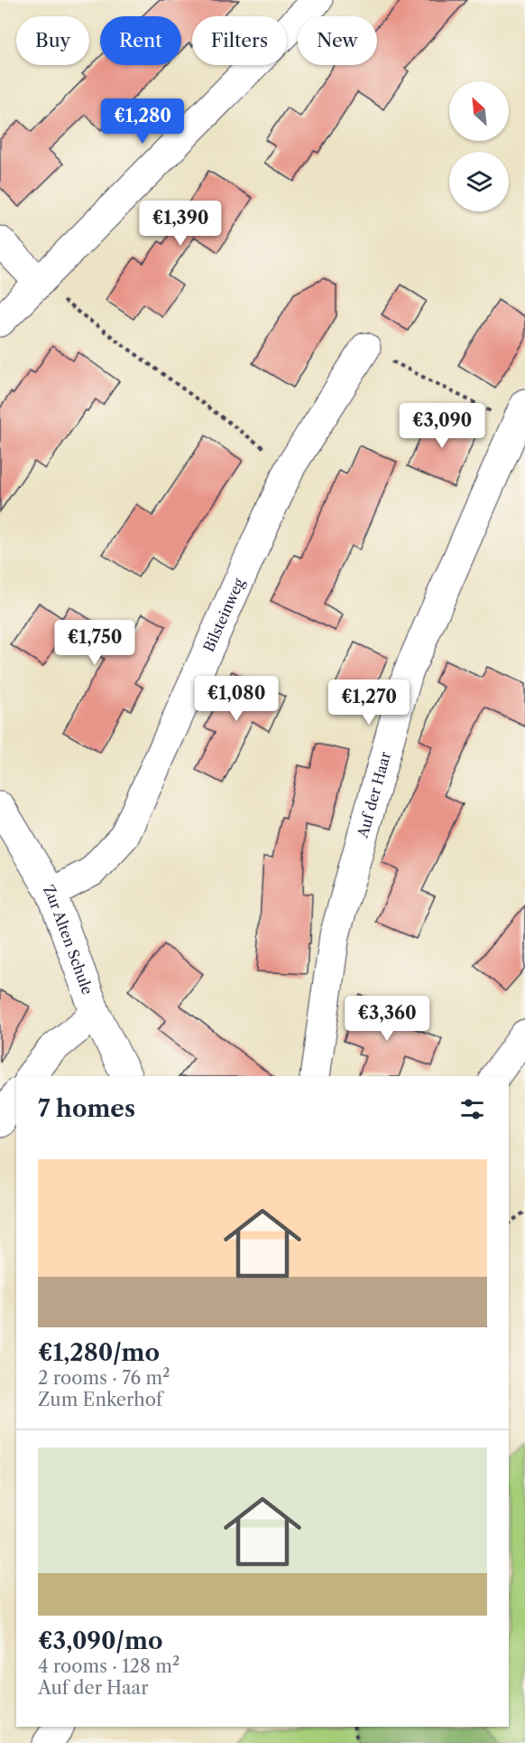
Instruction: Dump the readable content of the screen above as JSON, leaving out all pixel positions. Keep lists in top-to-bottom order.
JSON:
{
  "streets": {
    "street": ["Bilsteinweg", "Auf der Haar", "Zur Alten Schule"]
  },
  "crossings": [
    ["Bilsteinweg", "Zur Alten Schule"]
  ],
  "north": "top left",
  "page": {
    "chip": [
      "Buy",
      "Rent",
      "Filters",
      "New"
    ],
    "price": [
      "€1,280",
      "€1,390",
      "€3,090",
      "€1,750",
      "€1,080",
      "€1,270",
      "€3,360"
    ],
    "heading": "7 homes",
    "list": [
      {
        "name": "€1,280/mo",
        "note": "2 rooms · 76 m² · Zum Enkerhof"
      },
      {
        "name": "€3,090/mo",
        "note": "4 rooms · 128 m² · Auf der Haar"
      }
    ]
  }
}
